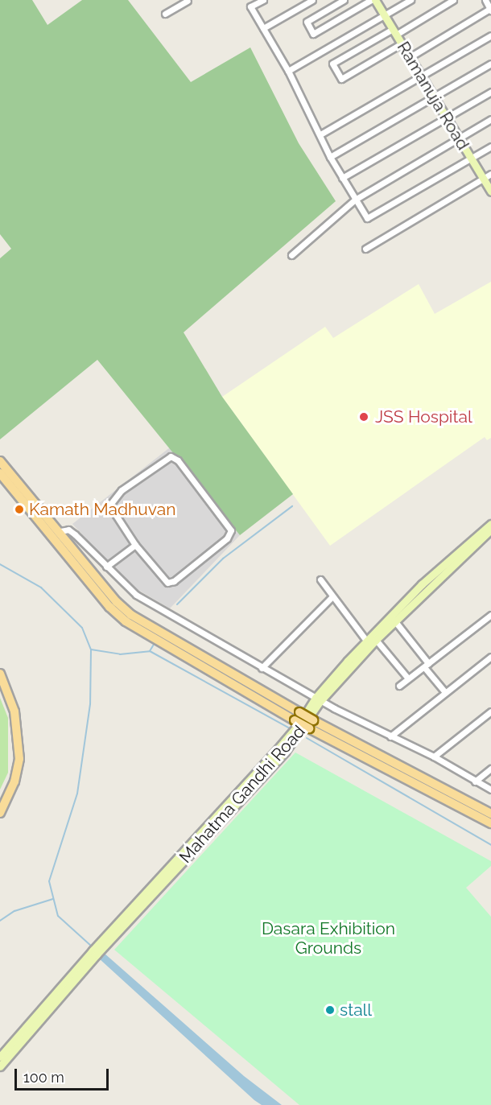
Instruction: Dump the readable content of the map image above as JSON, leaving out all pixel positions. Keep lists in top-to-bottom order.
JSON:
{
  "streets": {
    "main road": ["Ramanuja Road", "Mahatma Gandhi Road"]
  },
  "parks": ["Dasara Exhibition Grounds"],
  "places": ["JSS Hospital", "Kamath Madhuvan", "stall"],
  "scale_bar": "100 m"
}
